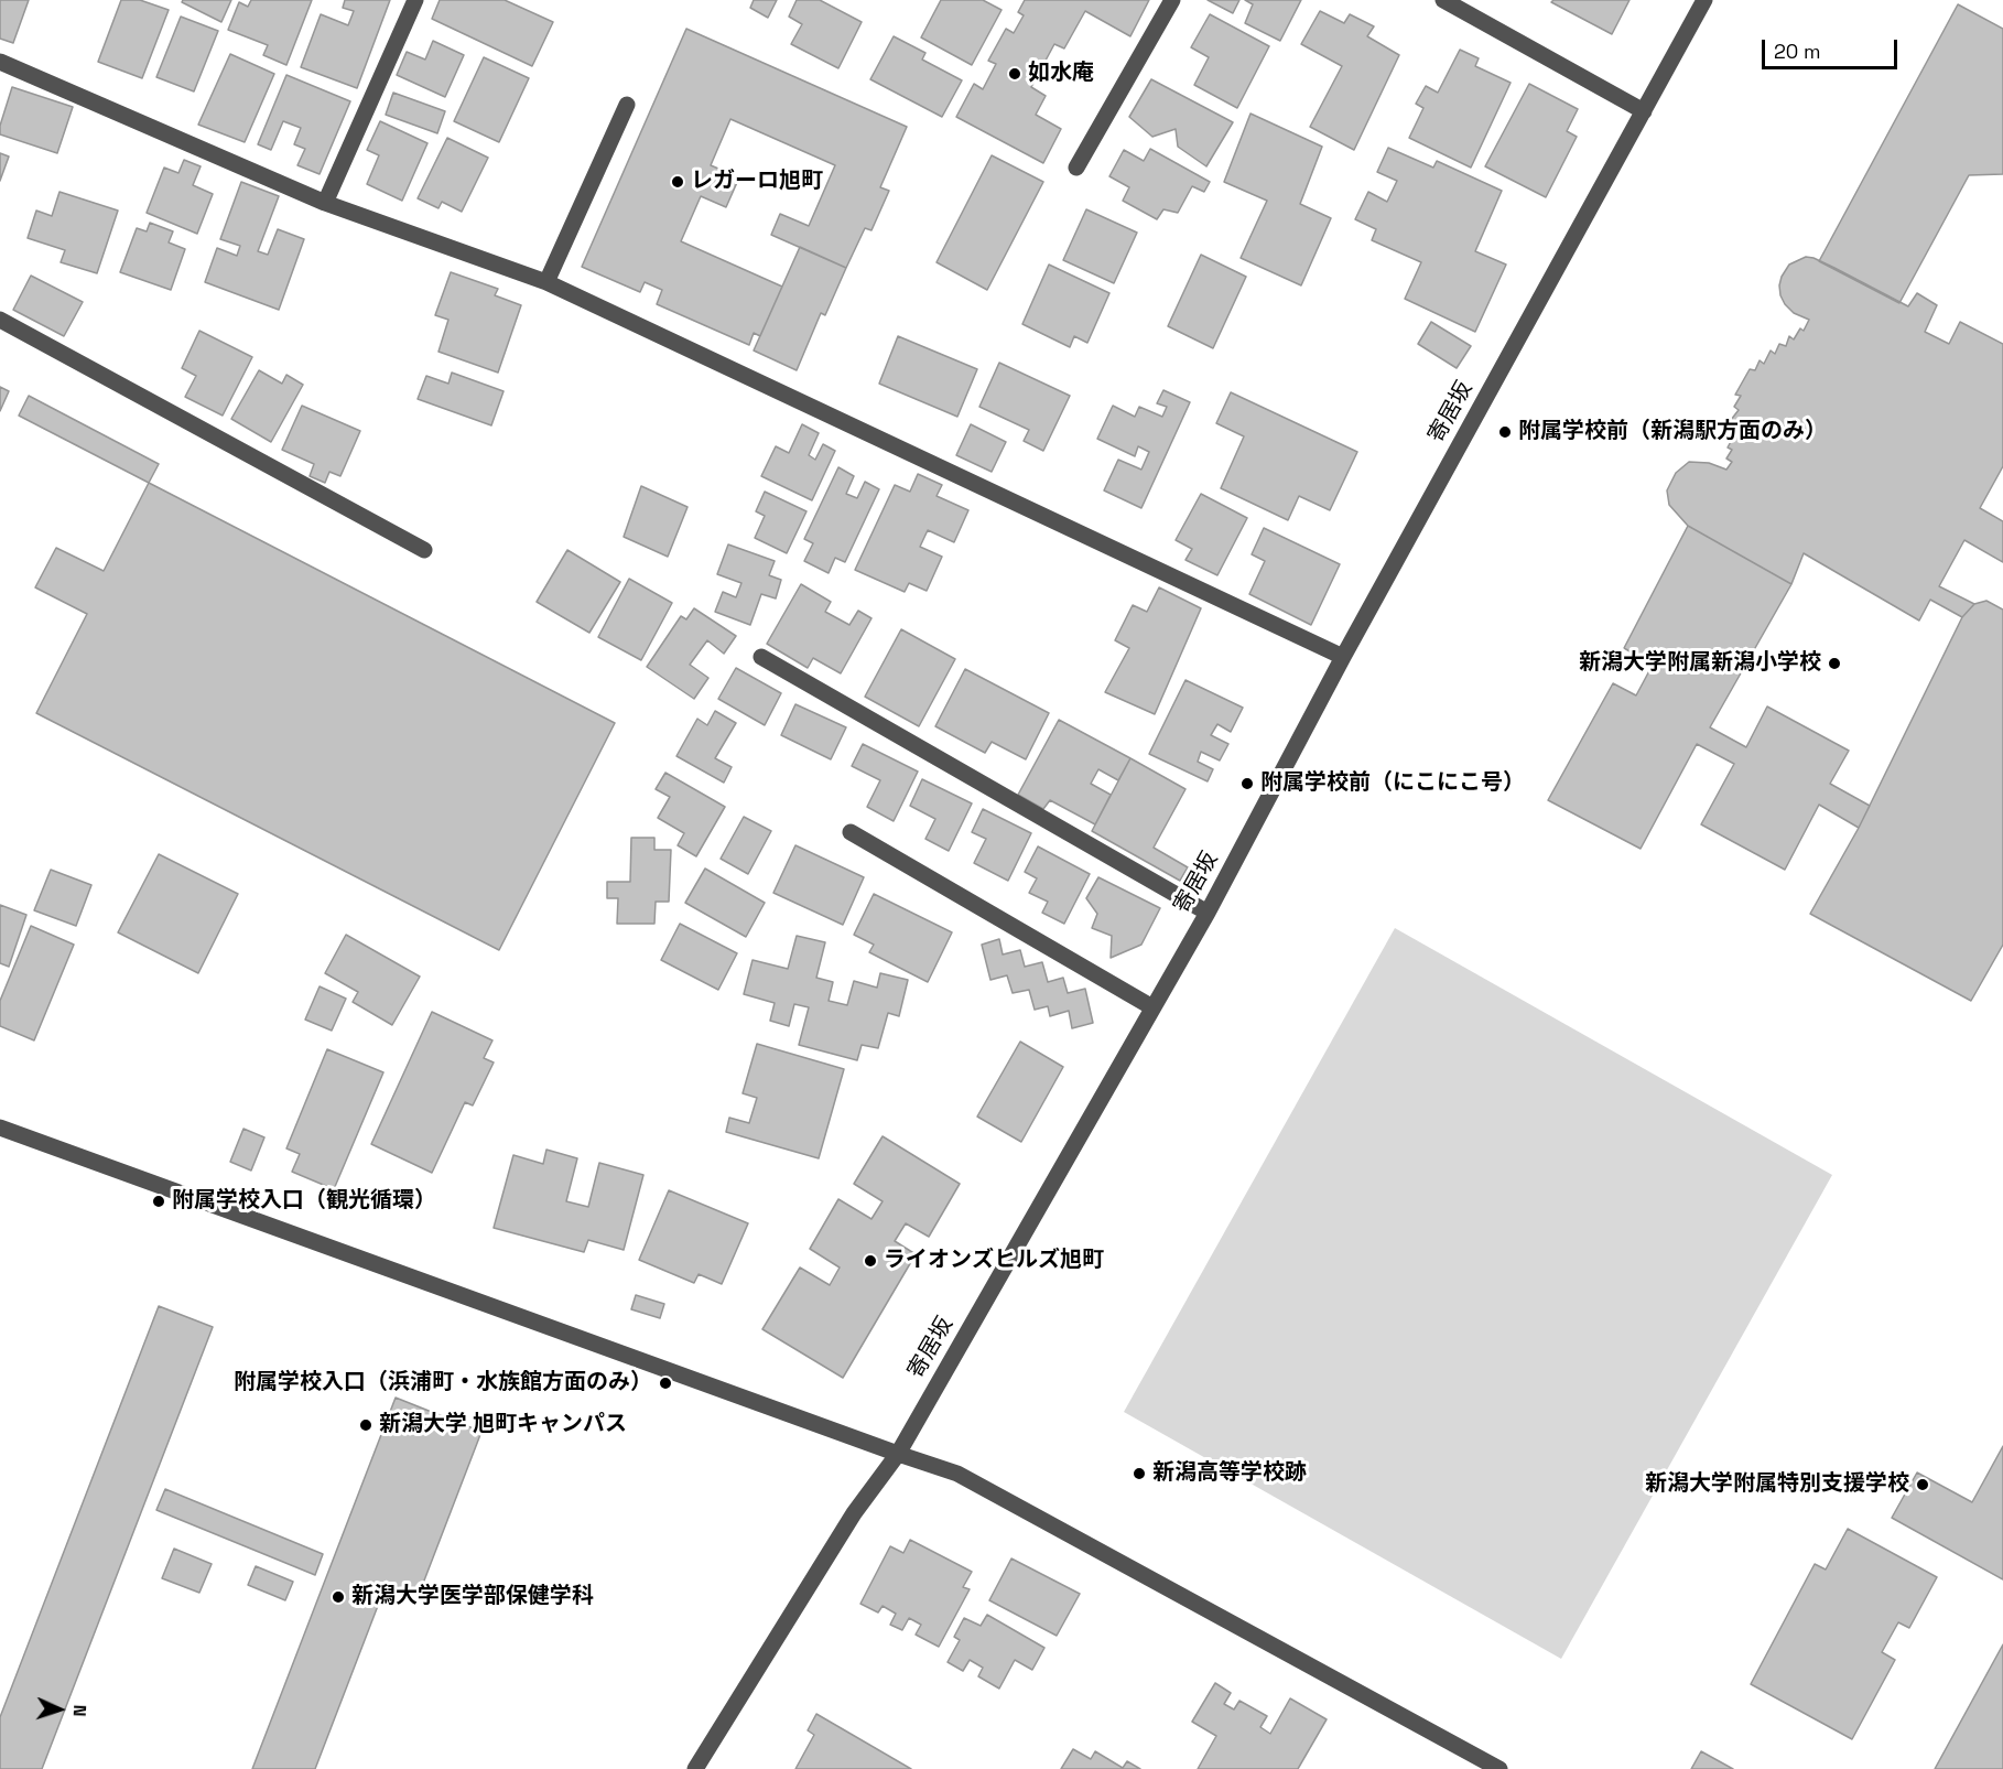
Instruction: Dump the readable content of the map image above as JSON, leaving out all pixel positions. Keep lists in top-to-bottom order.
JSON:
{
  "streets": {
    "street": ["寄居坂"]
  },
  "places": [
    "如水庵",
    "レガーロ旭町",
    "附属学校前（新潟駅方面のみ）",
    "新潟大学附属新潟小学校",
    "附属学校前（にこにこ号）",
    "附属学校入口（観光循環）",
    "ライオンズヒルズ旭町",
    "附属学校入口（浜浦町・水族館方面のみ）",
    "新潟大学 旭町キャンパス",
    "新潟高等学校跡",
    "新潟大学附属特別支援学校",
    "新潟大学医学部保健学科"
  ],
  "scale_bar": "20 m",
  "north": "right"
}
